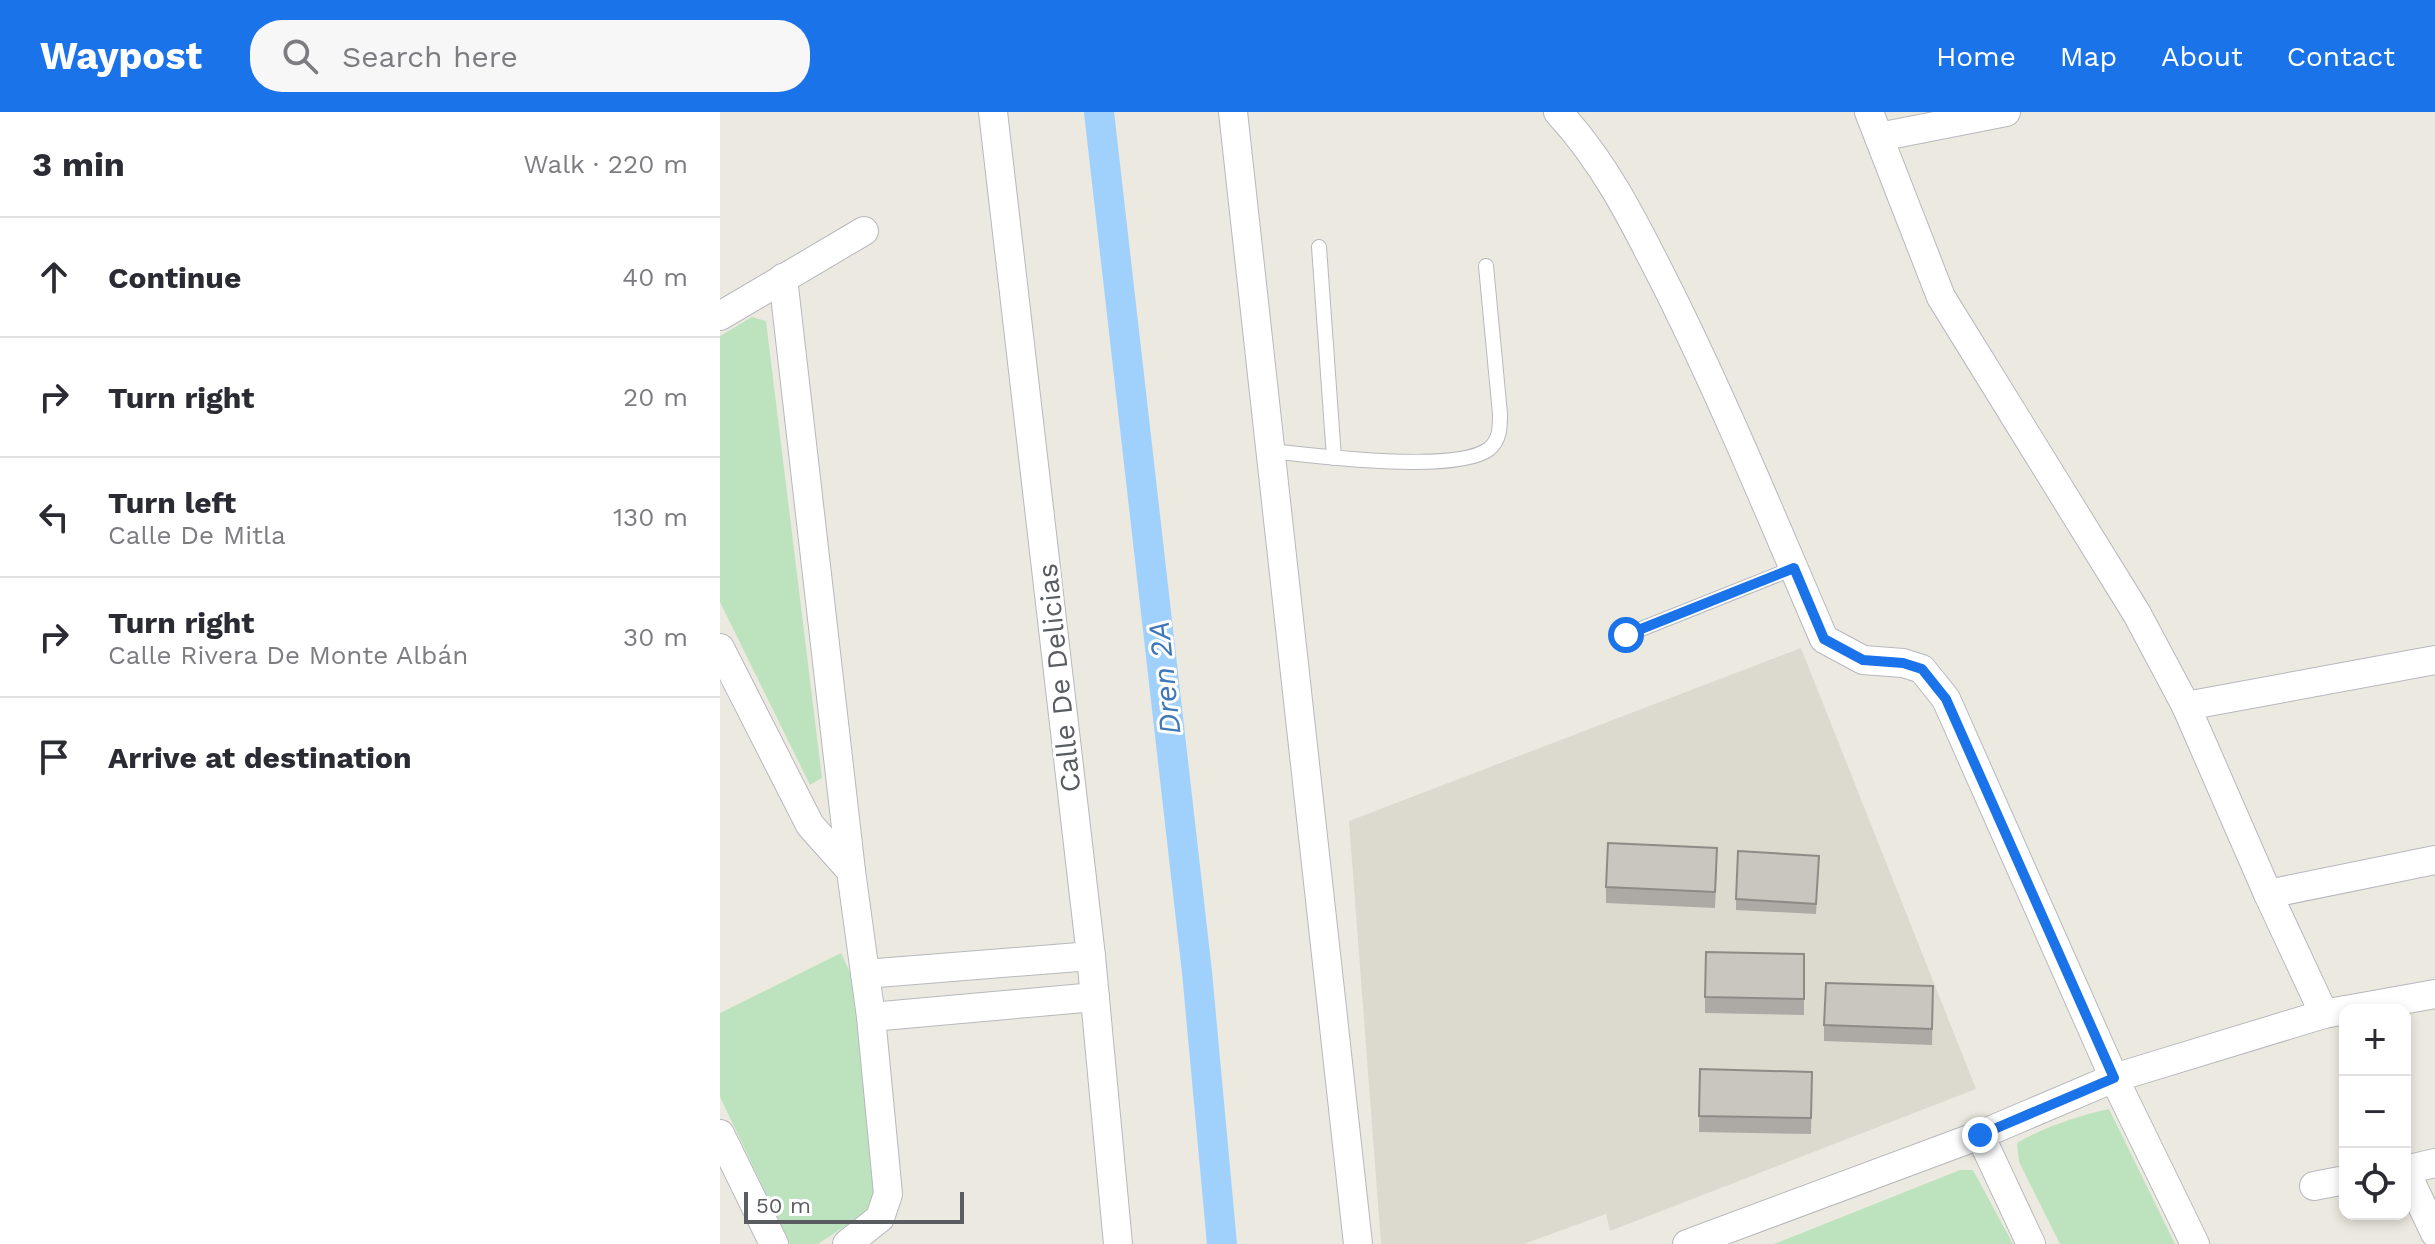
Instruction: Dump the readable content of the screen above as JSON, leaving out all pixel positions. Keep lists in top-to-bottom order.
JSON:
{
  "streets": {
    "street": ["Calle De Delicias"]
  },
  "water": ["Dren 2A"],
  "scale_bar": "50 m",
  "page": {
    "header": "Waypost",
    "search": "Search here",
    "nav": [
      "Home",
      "Map",
      "About",
      "Contact"
    ],
    "heading": ["3 min", "Walk · 220 m"],
    "list": [
      ["Continue", "40 m"],
      ["Turn right", "20 m"],
      ["Turn left", "Calle De Mitla", "130 m"],
      ["Turn right", "Calle Rivera De Monte Albán", "30 m"],
      "Arrive at destination"
    ],
    "map_buttons": ["+", "−"],
    "scale": "50 m"
  }
}
